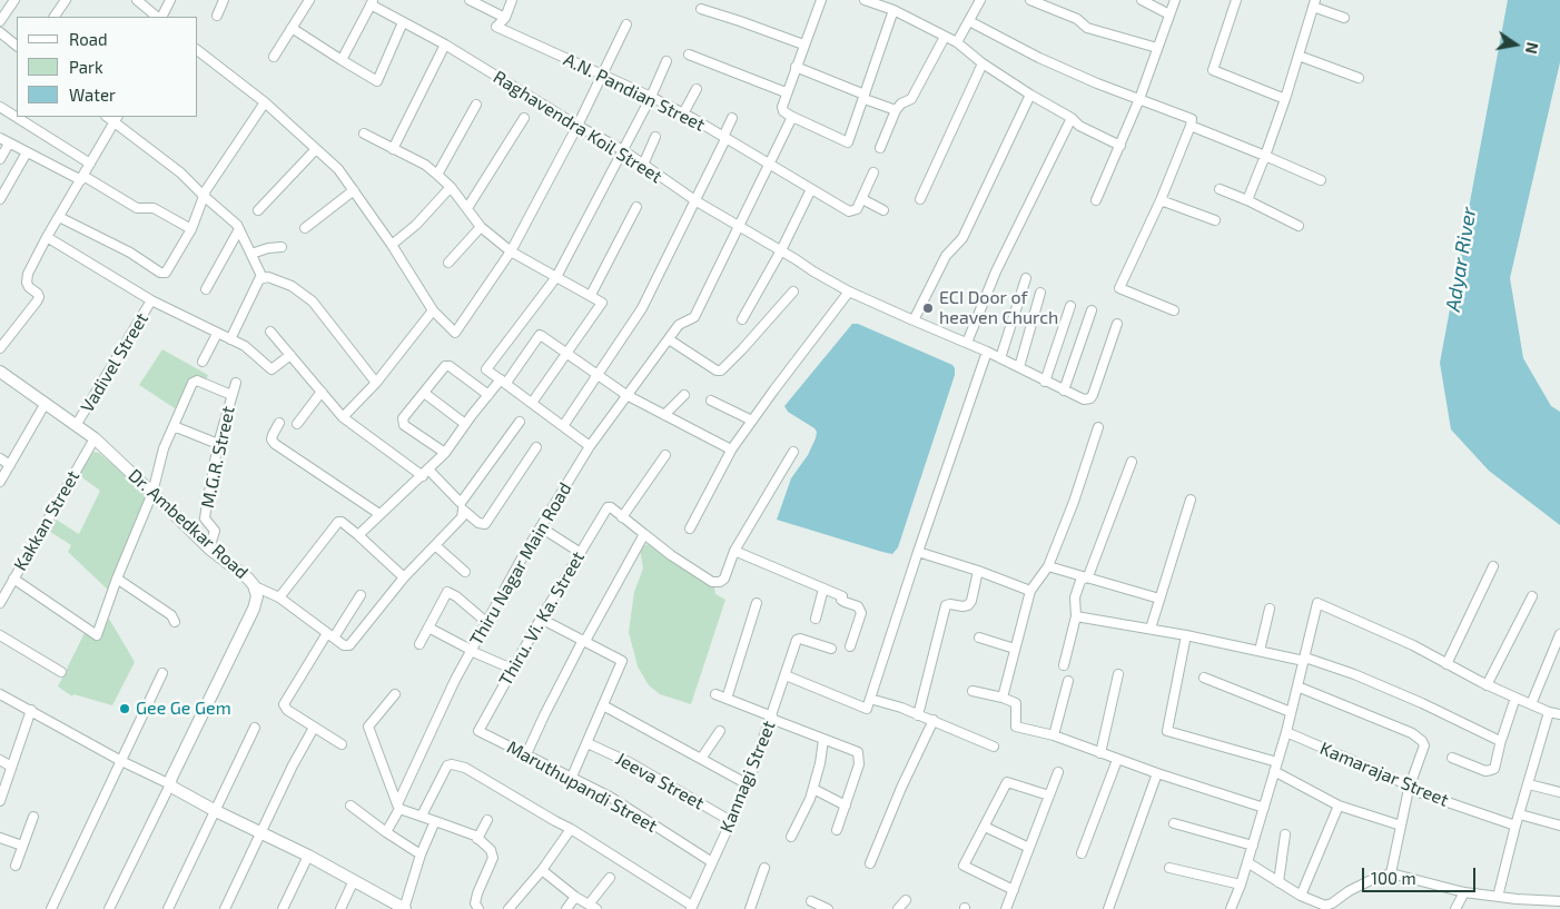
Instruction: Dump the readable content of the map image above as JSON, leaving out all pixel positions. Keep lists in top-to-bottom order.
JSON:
{
  "streets": {
    "street": [
      "A.N. Pandian Street",
      "Raghavendra Koil Street",
      "Vadivel Street",
      "M.G.R. Street",
      "Kakkan Street",
      "Dr. Ambedkar Road",
      "Thiru Nagar Main Road",
      "Thiru. Vi. Ka. Street",
      "Kamarajar Street",
      "Kannagi Street",
      "Jeeva Street",
      "Maruthupandi Street"
    ]
  },
  "crossings": [
    ["A.N. Pandian Street", "Thiru Nagar Main Road"],
    ["Raghavendra Koil Street", "Thiru Nagar Main Road"],
    ["Vadivel Street", "Dr. Ambedkar Road"],
    ["M.G.R. Street", "Kakkan Street"],
    ["M.G.R. Street", "Dr. Ambedkar Road"],
    ["Kakkan Street", "Dr. Ambedkar Road"],
    ["Thiru. Vi. Ka. Street", "Maruthupandi Street"],
    ["Kannagi Street", "Jeeva Street"],
    ["Kannagi Street", "Maruthupandi Street"]
  ],
  "water": ["Adyar River"],
  "places": ["ECI Door of heaven Church", "Gee Ge Gem"],
  "legend": ["Road", "Park", "Water"],
  "scale_bar": "100 m",
  "north": "right"
}
